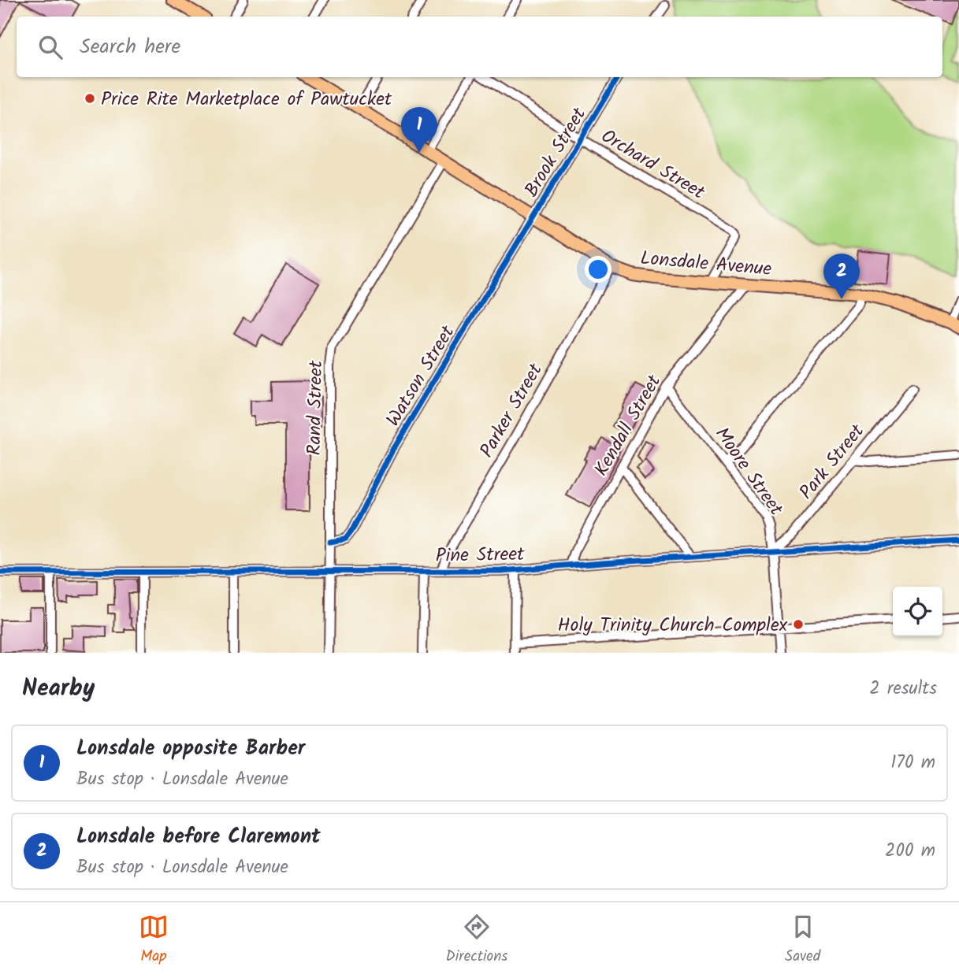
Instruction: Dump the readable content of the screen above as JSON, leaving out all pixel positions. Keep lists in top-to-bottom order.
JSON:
{
  "streets": {
    "main road": ["Lonsdale Avenue"],
    "street": [
      "Brook Street",
      "Orchard Street",
      "Watson Street",
      "Rand Street",
      "Parker Street",
      "Kendall Street",
      "Park Street",
      "Moore Street",
      "Pine Street"
    ]
  },
  "crossings": [
    ["Brook Street", "Orchard Street"],
    ["Brook Street", "Lonsdale Avenue"],
    ["Brook Street", "Watson Street"],
    ["Orchard Street", "Lonsdale Avenue"],
    ["Lonsdale Avenue", "Watson Street"],
    ["Lonsdale Avenue", "Rand Street"],
    ["Lonsdale Avenue", "Parker Street"],
    ["Lonsdale Avenue", "Kendall Street"],
    ["Watson Street", "Rand Street"],
    ["Rand Street", "Pine Street"],
    ["Parker Street", "Pine Street"],
    ["Kendall Street", "Moore Street"],
    ["Kendall Street", "Pine Street"],
    ["Park Street", "Moore Street"],
    ["Park Street", "Pine Street"],
    ["Moore Street", "Pine Street"]
  ],
  "places": ["Price Rite Marketplace of Pawtucket", "Holy Trinity Church Complex"],
  "page": {
    "search": "Search here",
    "pins": ["1", "2"],
    "heading": ["Nearby", "2 results"],
    "list": [
      {
        "mark": "1",
        "name": "Lonsdale opposite Barber",
        "note": "Bus stop · Lonsdale Avenue",
        "value": "170 m"
      },
      {
        "mark": "2",
        "name": "Lonsdale before Claremont",
        "note": "Bus stop · Lonsdale Avenue",
        "value": "200 m"
      }
    ],
    "nav": ["Map", "Directions", "Saved"]
  }
}
